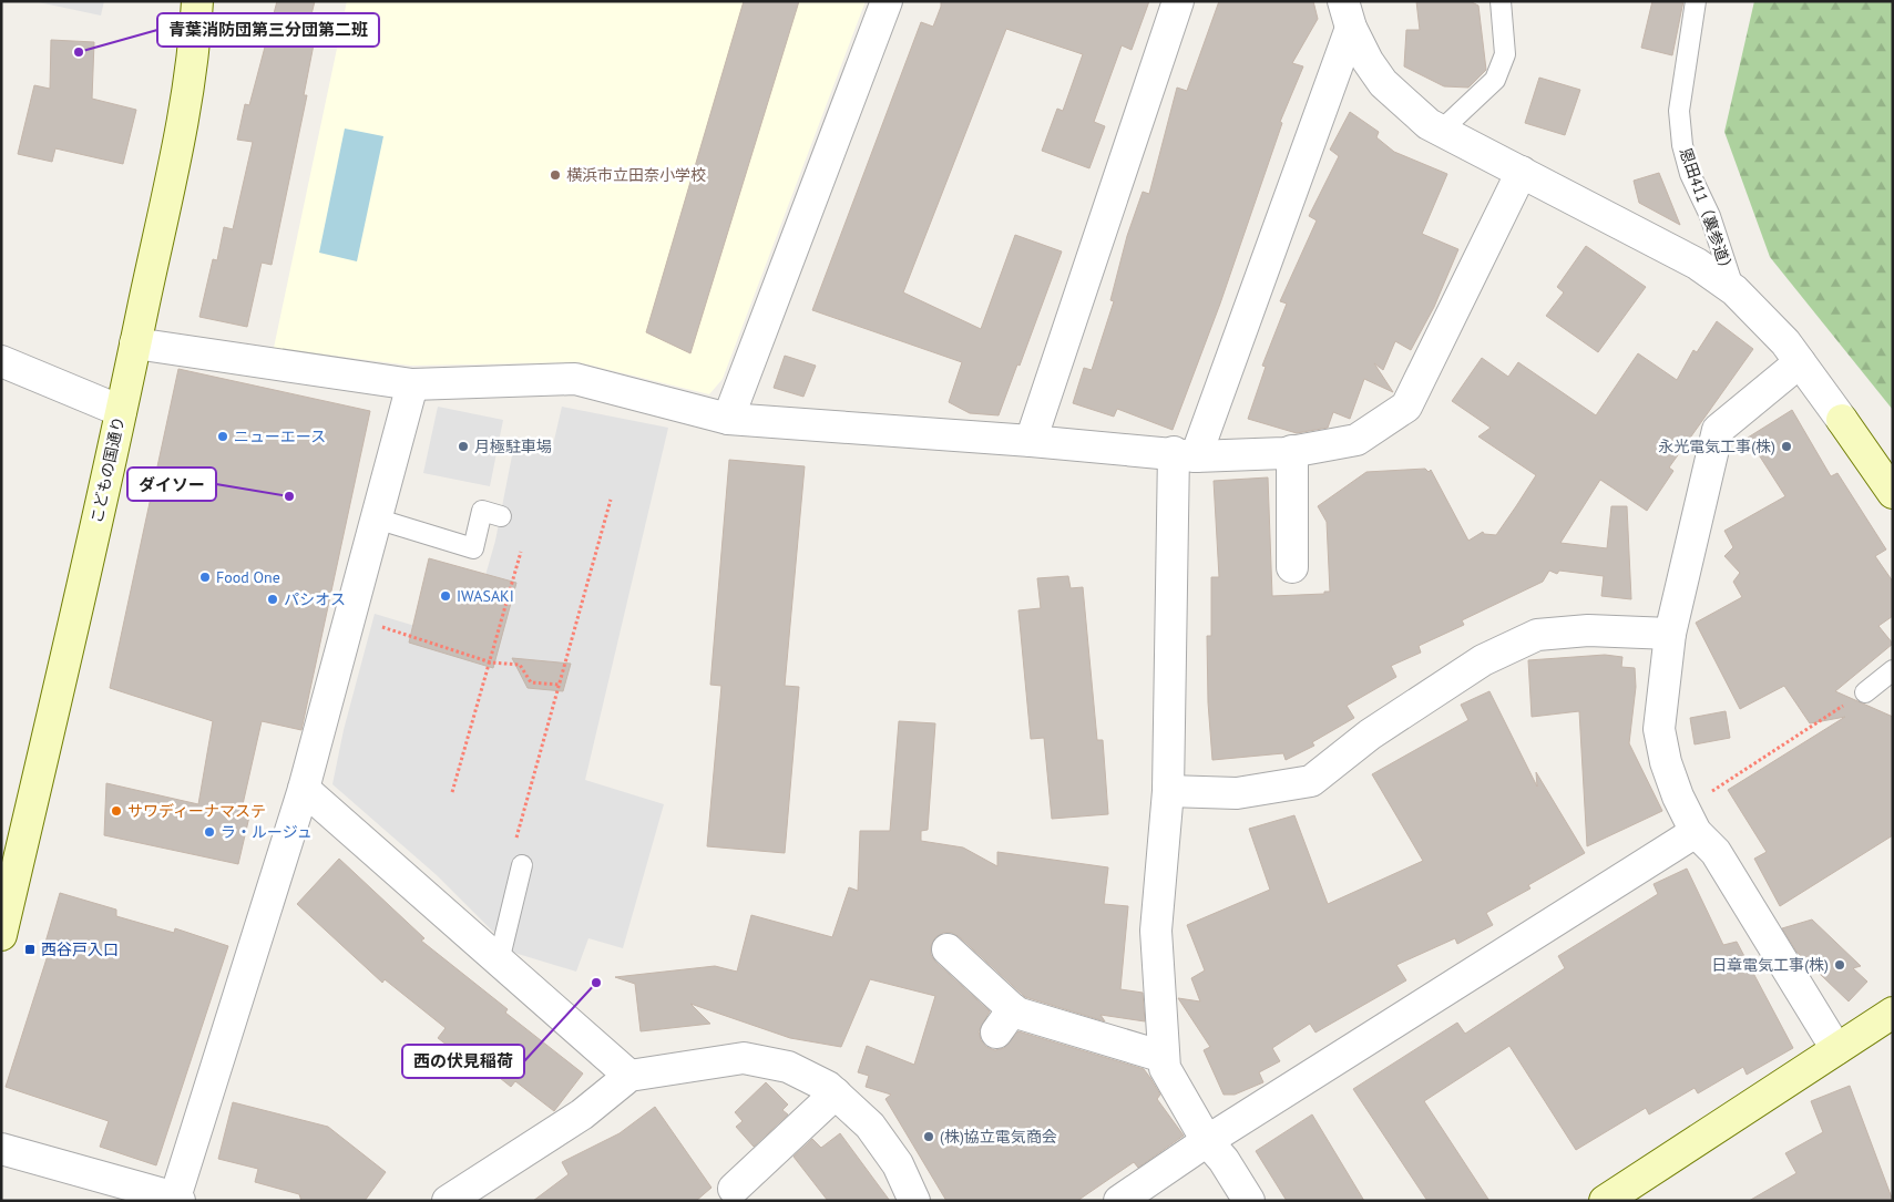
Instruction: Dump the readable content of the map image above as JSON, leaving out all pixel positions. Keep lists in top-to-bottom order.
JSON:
{
  "streets": {
    "main road": ["こどもの国通り"],
    "lane": ["恩田411（裏参道）"]
  },
  "places": {
    "other": [
      "青葉消防団第三分団第二班",
      "横浜市立田奈小学校",
      "ニューエース",
      "月極駐車場",
      "永光電気工事(株)",
      "ダイソー",
      "Food One",
      "IWASAKI",
      "パシオス",
      "サワディーナマステ",
      "ラ・ルージュ",
      "日章電気工事(株)",
      "西の伏見稲荷",
      "(株)協立電気商会"
    ],
    "transit": ["西谷戸入口"]
  }
}
